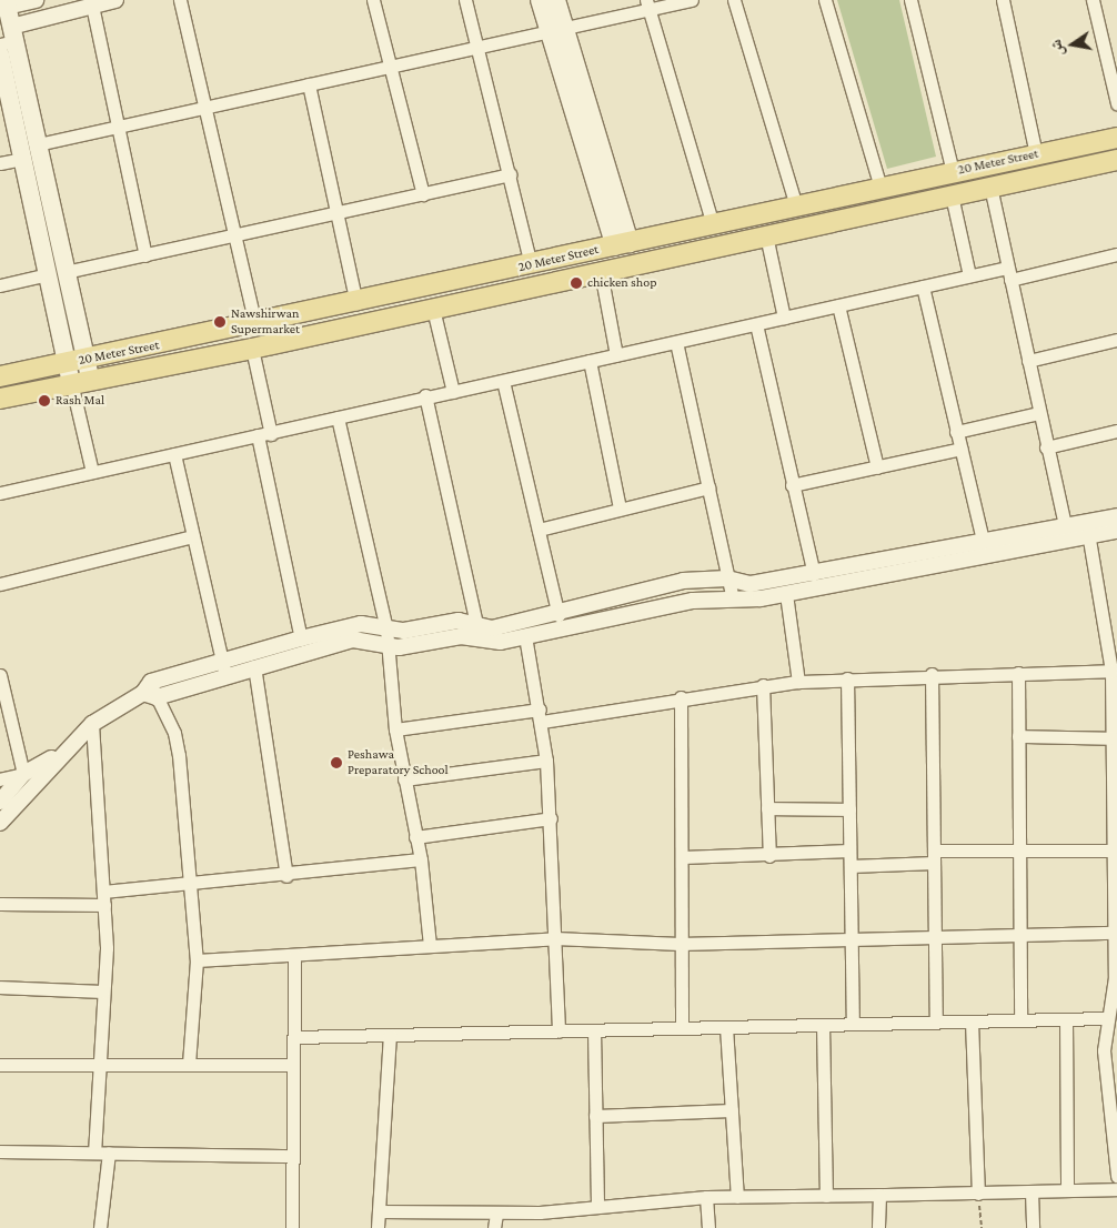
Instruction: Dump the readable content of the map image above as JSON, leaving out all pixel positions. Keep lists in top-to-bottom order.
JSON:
{
  "streets": {
    "main road": ["20 Meter Street"]
  },
  "places": [
    "chicken shop",
    "Nawshirwan Supermarket",
    "Rash Mal",
    "Peshawa Preparatory School"
  ],
  "north": "left"
}
